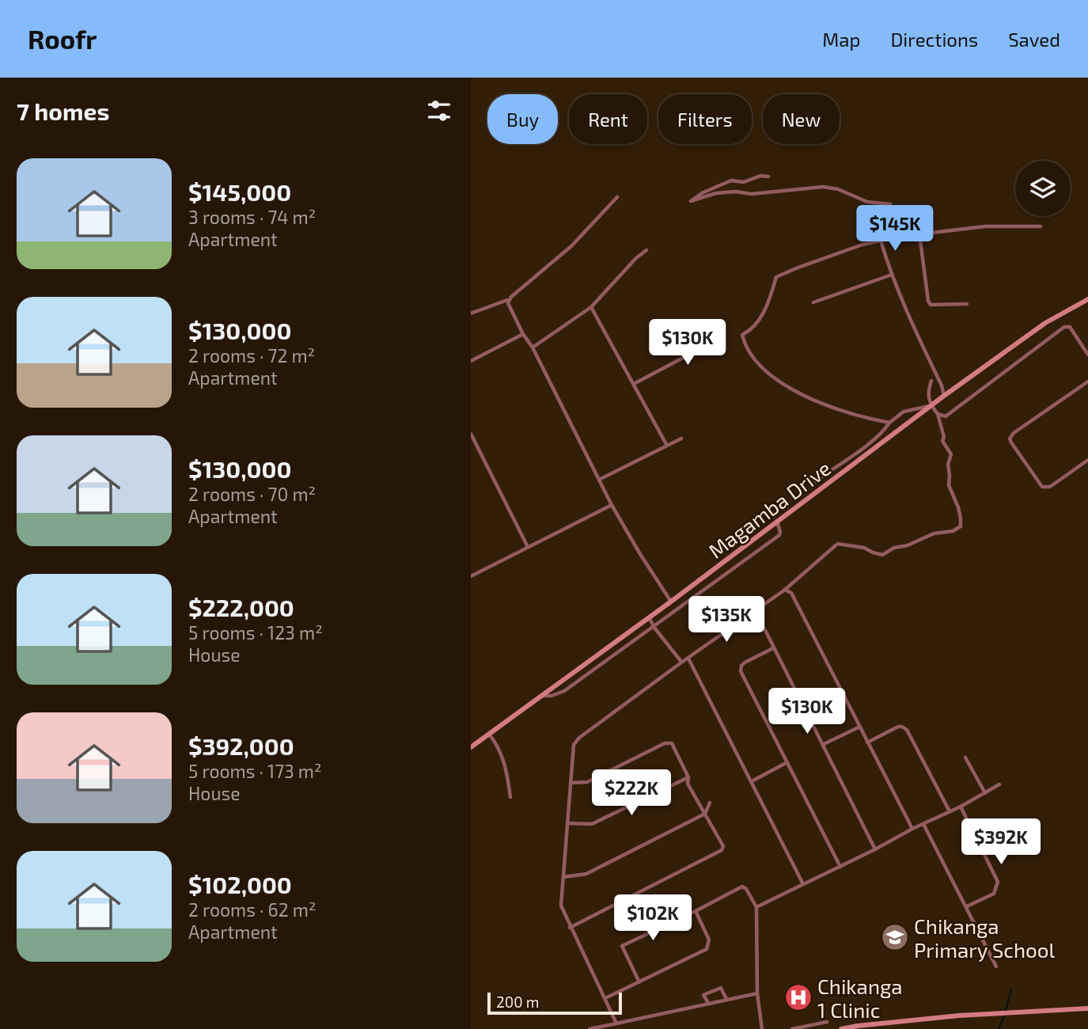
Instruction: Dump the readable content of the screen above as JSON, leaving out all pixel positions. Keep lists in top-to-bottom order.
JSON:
{
  "streets": {
    "street": ["Magamba Drive"]
  },
  "places": {
    "school or university": ["Chikanga Primary School"],
    "hospital": ["Chikanga 1 Clinic"]
  },
  "scale_bar": "200 m",
  "page": {
    "header": "Roofr",
    "nav": ["Map", "Directions", "Saved"],
    "heading": "7 homes",
    "chip": [
      "Buy",
      "Rent",
      "Filters",
      "New"
    ],
    "list": [
      {
        "name": "$145,000",
        "note": "3 rooms · 74 m² · Apartment"
      },
      {
        "name": "$130,000",
        "note": "2 rooms · 72 m² · Apartment"
      },
      {
        "name": "$130,000",
        "note": "2 rooms · 70 m² · Apartment"
      },
      {
        "name": "$222,000",
        "note": "5 rooms · 123 m² · House"
      },
      {
        "name": "$392,000",
        "note": "5 rooms · 173 m² · House"
      },
      {
        "name": "$102,000",
        "note": "2 rooms · 62 m² · Apartment"
      }
    ],
    "price": [
      "$145K",
      "$130K",
      "$135K",
      "$130K",
      "$222K",
      "$392K",
      "$102K"
    ],
    "scale": "200 m"
  }
}
